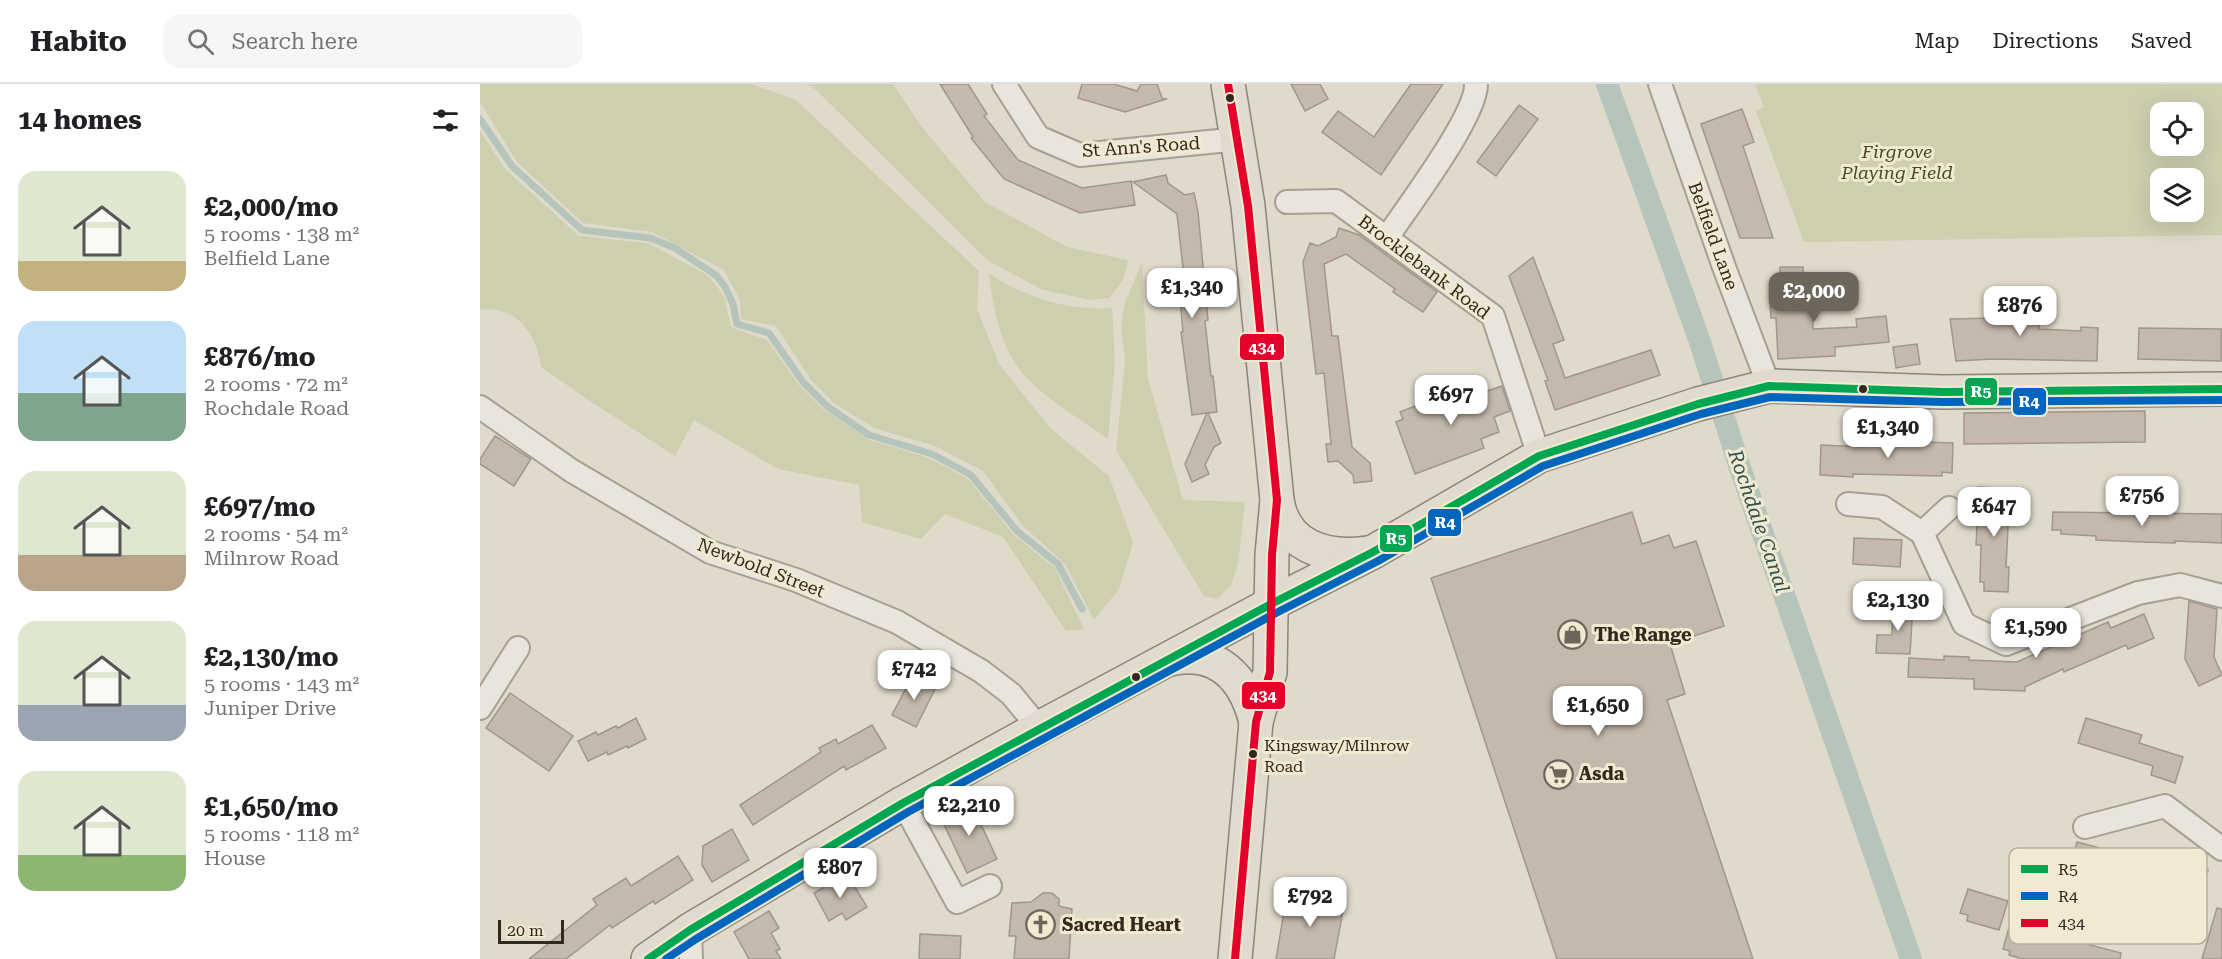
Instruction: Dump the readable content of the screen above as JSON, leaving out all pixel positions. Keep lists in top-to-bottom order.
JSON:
{
  "streets": {
    "street": [
      "St Ann's Road",
      "Belfield Lane",
      "Brocklebank Road",
      "Newbold Street"
    ]
  },
  "water": ["Rochdale Canal"],
  "parks": ["Firgrove Playing Field"],
  "places": {
    "shop": ["The Range"],
    "other": ["Kingsway/Milnrow Road"],
    "supermarket": ["Asda"],
    "church": ["Sacred Heart"]
  },
  "lines": ["transit line 434", "transit line R5", "transit line R4"],
  "legend": ["R5", "R4", "434"],
  "scale_bar": "20 m",
  "page": {
    "header": "Habito",
    "search": "Search here",
    "nav": ["Map", "Directions", "Saved"],
    "heading": "14 homes",
    "list": [
      {
        "name": "£2,000/mo",
        "note": "5 rooms · 138 m² · Belfield Lane"
      },
      {
        "name": "£876/mo",
        "note": "2 rooms · 72 m² · Rochdale Road"
      },
      {
        "name": "£697/mo",
        "note": "2 rooms · 54 m² · Milnrow Road"
      },
      {
        "name": "£2,130/mo",
        "note": "5 rooms · 143 m² · Juniper Drive"
      },
      {
        "name": "£1,650/mo",
        "note": "5 rooms · 118 m² · House"
      }
    ],
    "price": [
      "£1,340",
      "£2,000",
      "£876",
      "£697",
      "£1,340",
      "£756",
      "£647",
      "£2,130",
      "£1,590",
      "£742",
      "£1,650",
      "£2,210",
      "£807",
      "£792"
    ],
    "scale": "20 m"
  }
}
